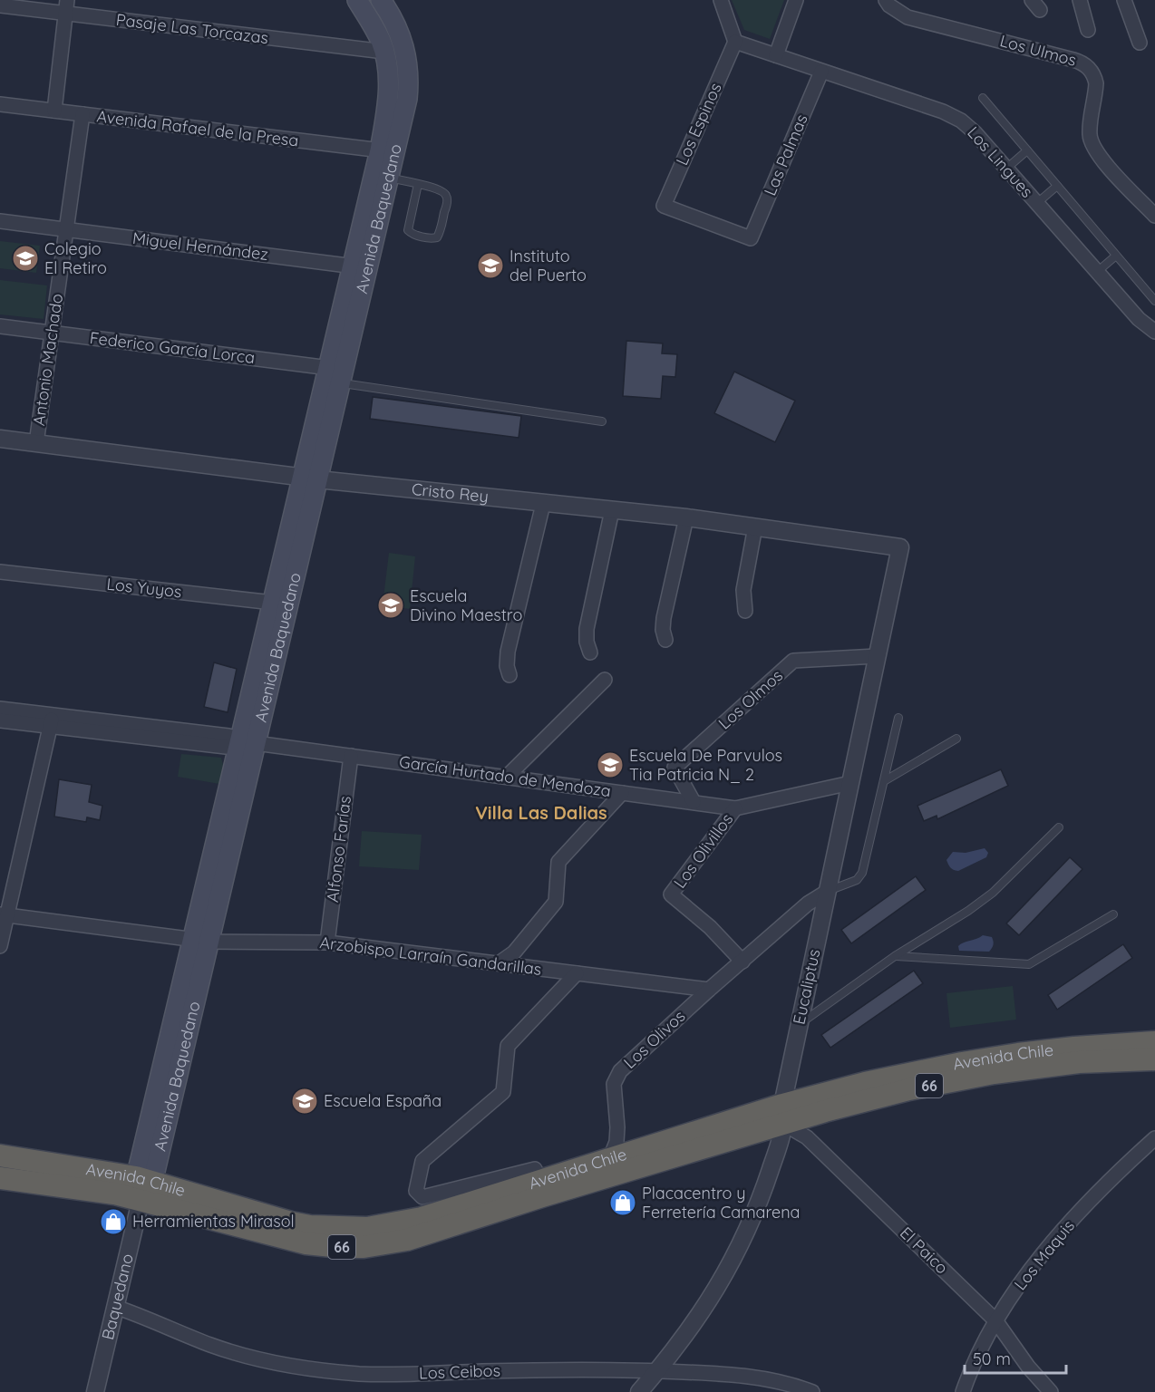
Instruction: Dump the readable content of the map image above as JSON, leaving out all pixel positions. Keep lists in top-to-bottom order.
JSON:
{
  "streets": {
    "highway": ["Avenida Chile", "66"],
    "main road": ["Avenida Baquedano"],
    "street": [
      "Pasaje Las Torcazas",
      "Los Ulmos",
      "Los Espinos",
      "Avenida Rafael de la Presa",
      "Las Palmas",
      "Los Lingues",
      "Miguel Hernández",
      "Federico García Lorca",
      "Antonio Machado",
      "Cristo Rey",
      "Los Yuyos",
      "Los Olmos",
      "García Hurtado de Mendoza",
      "Alfonso Farías",
      "Los Olivillos",
      "Arzobispo Larraín Gandarillas",
      "Eucaliptus",
      "Los Olivos",
      "El Paico",
      "Los Maquis",
      "Baquedano",
      "Los Ceibos"
    ]
  },
  "crossings": [
    ["Pasaje Las Torcazas", "Avenida Baquedano"],
    ["Los Espinos", "Las Palmas"],
    ["Los Espinos", "Los Lingues"],
    ["Avenida Rafael de la Presa", "Avenida Baquedano"],
    ["Avenida Rafael de la Presa", "Antonio Machado"],
    ["Las Palmas", "Los Lingues"],
    ["Avenida Baquedano", "Miguel Hernández"],
    ["Avenida Baquedano", "Federico García Lorca"],
    ["Avenida Baquedano", "Cristo Rey"],
    ["Avenida Baquedano", "Los Yuyos"],
    ["Avenida Baquedano", "García Hurtado de Mendoza"],
    ["Avenida Baquedano", "Arzobispo Larraín Gandarillas"],
    ["Avenida Baquedano", "Avenida Chile"],
    ["Avenida Baquedano", "Baquedano"],
    ["Miguel Hernández", "Antonio Machado"],
    ["Federico García Lorca", "Antonio Machado"],
    ["Antonio Machado", "Cristo Rey"],
    ["Cristo Rey", "Eucaliptus"],
    ["Los Olmos", "García Hurtado de Mendoza"],
    ["Los Olmos", "Eucaliptus"],
    ["García Hurtado de Mendoza", "Alfonso Farías"],
    ["García Hurtado de Mendoza", "Los Olivillos"],
    ["García Hurtado de Mendoza", "Eucaliptus"],
    ["Alfonso Farías", "Arzobispo Larraín Gandarillas"],
    ["Arzobispo Larraín Gandarillas", "Los Olivos"],
    ["Eucaliptus", "Avenida Chile"],
    ["Eucaliptus", "El Paico"],
    ["Eucaliptus", "Los Ceibos"],
    ["Los Olivos", "Avenida Chile"],
    ["Avenida Chile", "El Paico"],
    ["Avenida Chile", "Baquedano"],
    ["El Paico", "Los Maquis"],
    ["Baquedano", "Los Ceibos"]
  ],
  "districts": ["Villa Las Dalias"],
  "places": {
    "school or university": [
      "Colegio El Retiro",
      "Instituto del Puerto",
      "Escuela Divino Maestro",
      "Escuela De Parvulos Tia Patricia N_ 2",
      "Escuela España"
    ],
    "shop": ["Placacentro y Ferretería Camarena", "Herramientas Mirasol"]
  },
  "scale_bar": "50 m"
}
